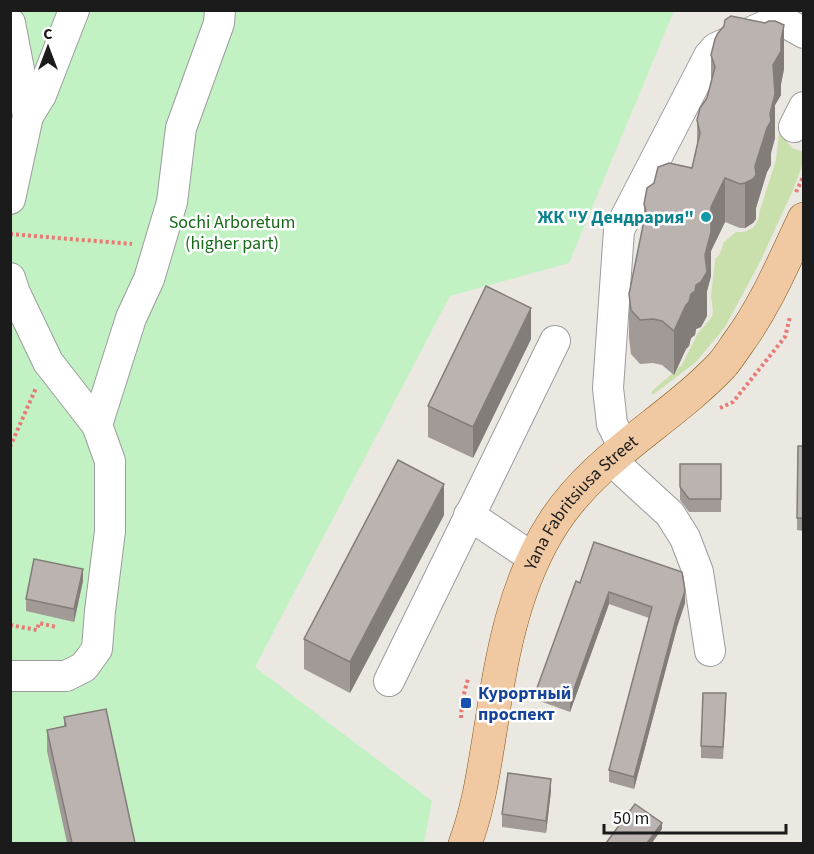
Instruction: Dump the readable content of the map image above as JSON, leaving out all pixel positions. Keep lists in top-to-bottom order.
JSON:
{
  "streets": {
    "main road": ["Yana Fabritsiusa Street"]
  },
  "parks": ["Sochi Arboretum (higher part)"],
  "places": {
    "other": ["ЖК \"У Дендрария\""],
    "transit": ["Курортный проспект"]
  },
  "scale_bar": "50 m",
  "north": "top"
}
